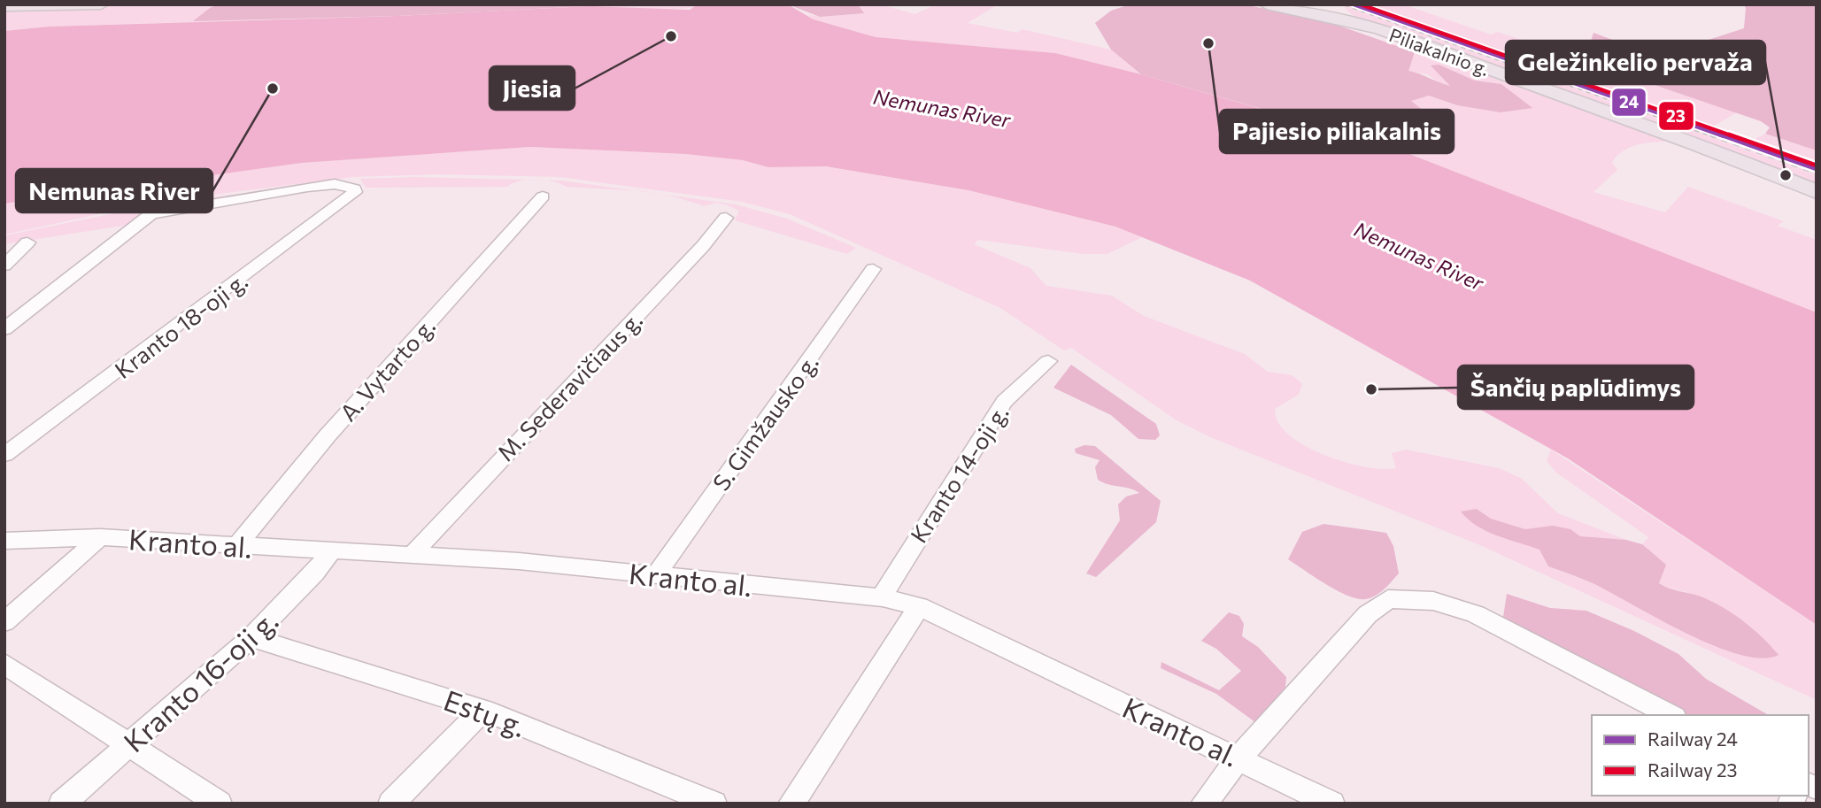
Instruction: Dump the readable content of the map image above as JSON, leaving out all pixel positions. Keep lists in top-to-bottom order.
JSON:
{
  "streets": {
    "main road": ["Piliakalnio g."],
    "street": [
      "Kranto 18-oji g.",
      "A. Vytarto g.",
      "M. Sederavičiaus g.",
      "S. Gimžausko g.",
      "Kranto 14-oji g.",
      "Kranto al.",
      "Kranto 16-oji g.",
      "Estų g."
    ]
  },
  "crossings": [
    ["A. Vytarto g.", "Kranto al."],
    ["M. Sederavičiaus g.", "Kranto al."],
    ["S. Gimžausko g.", "Kranto al."],
    ["Kranto 14-oji g.", "Kranto al."],
    ["Kranto al.", "Kranto 16-oji g."],
    ["Kranto 16-oji g.", "Estų g."]
  ],
  "water": ["Nemunas River"],
  "places": [
    "Jiesia",
    "Pajiesio piliakalnis",
    "Nemunas River",
    "Geležinkelio pervaža",
    "Šančių paplūdimys"
  ],
  "lines": ["rail line 24", "rail line 23"],
  "legend": ["Railway 24", "Railway 23"]
}
